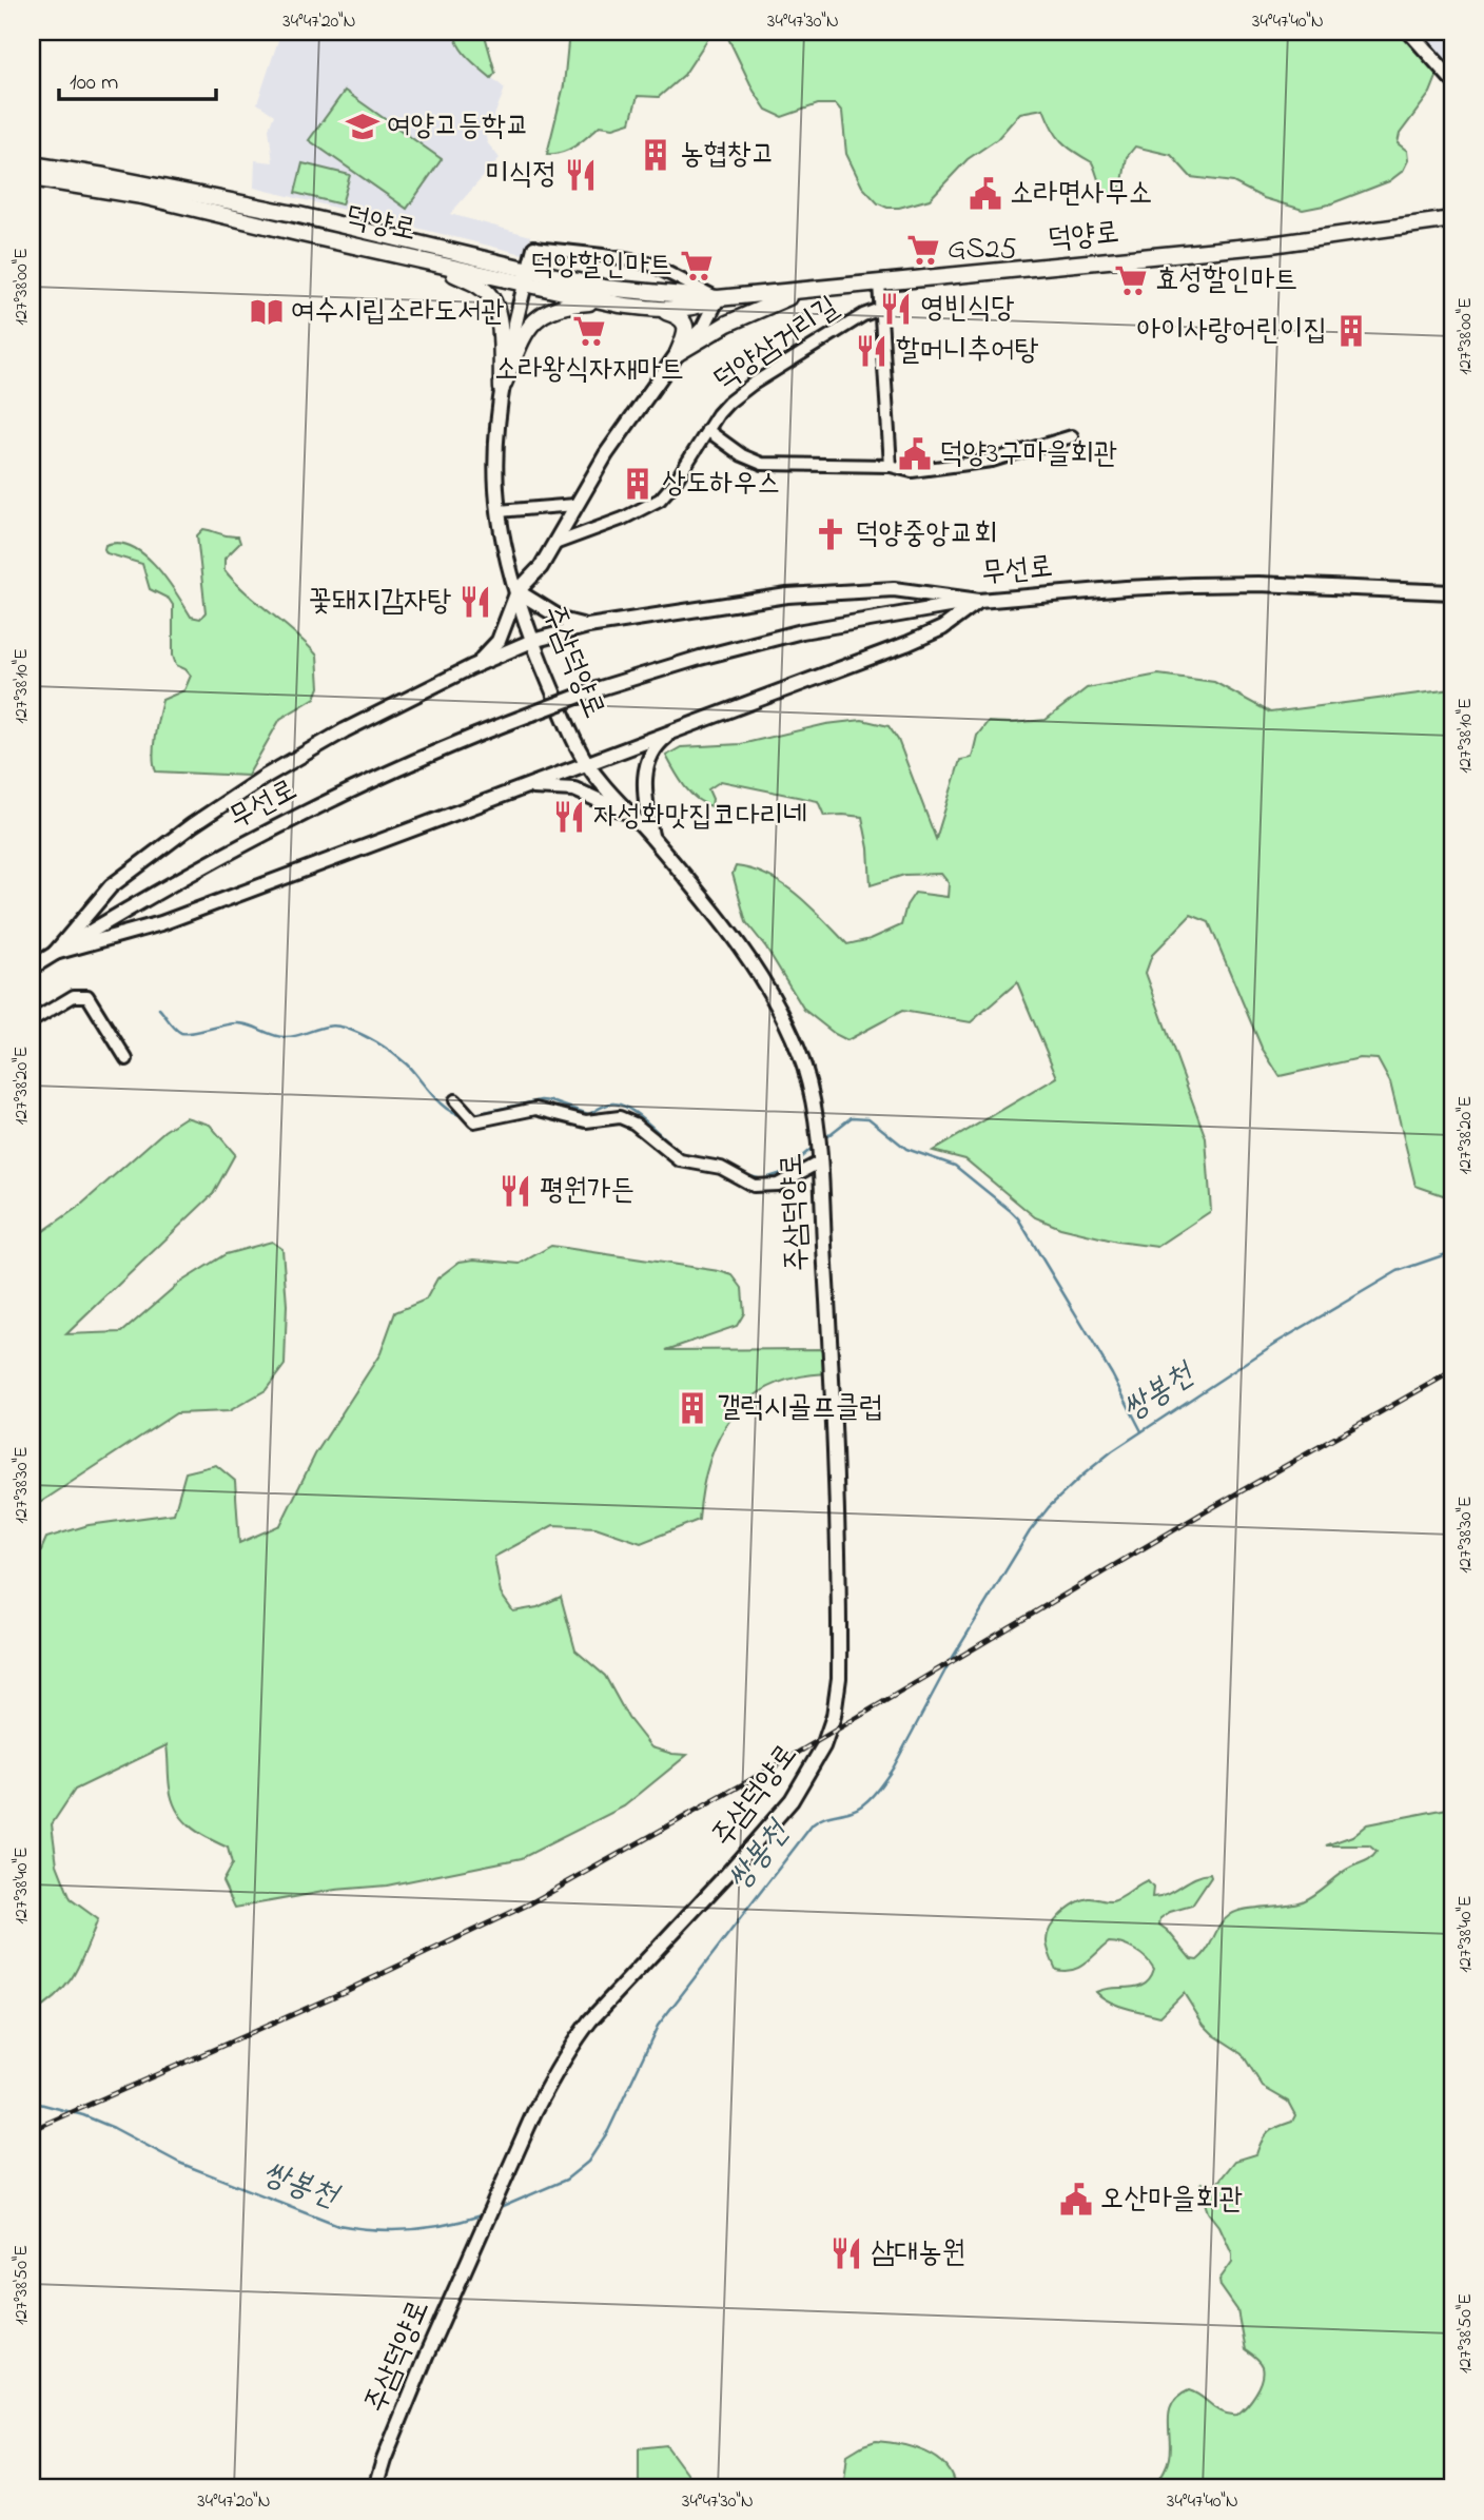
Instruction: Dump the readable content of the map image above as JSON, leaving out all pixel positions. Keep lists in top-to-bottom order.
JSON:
{
  "streets": {
    "main road": ["덕양로"],
    "street": ["덕양삼거리길", "무선로", "주삼덕양로"]
  },
  "crossings": [
    ["덕양로", "덕양삼거리길"],
    ["덕양로", "주삼덕양로"],
    ["덕양삼거리길", "주삼덕양로"]
  ],
  "water": ["쌍봉천"],
  "places": {
    "school or university": ["여양고등학교"],
    "building": [
      "농협창고",
      "아이사랑어린이집",
      "상도하우스",
      "갤럭시골프클럽"
    ],
    "restaurant": [
      "미식정",
      "영빈식당",
      "할머니추어탕",
      "꽃돼지감자탕",
      "자성화맛집코다리네",
      "평원가든",
      "삼대농원"
    ],
    "public building": ["소라면사무소", "덕양3구마을회관", "오산마을회관"],
    "supermarket": [
      "GS25",
      "덕양할인마트",
      "효성할인마트",
      "소라왕식자재마트"
    ],
    "library": ["여수시립소라도서관"],
    "church": ["덕양중앙교회"]
  },
  "scale_bar": "100 m",
  "coordinates": [
    "34°47'20\"N",
    "34°47'30\"N",
    "34°47'40\"N",
    "127°38'00\"E",
    "127°38'10\"E",
    "127°38'20\"E",
    "127°38'30\"E",
    "127°38'40\"E",
    "127°38'50\"E"
  ]
}
